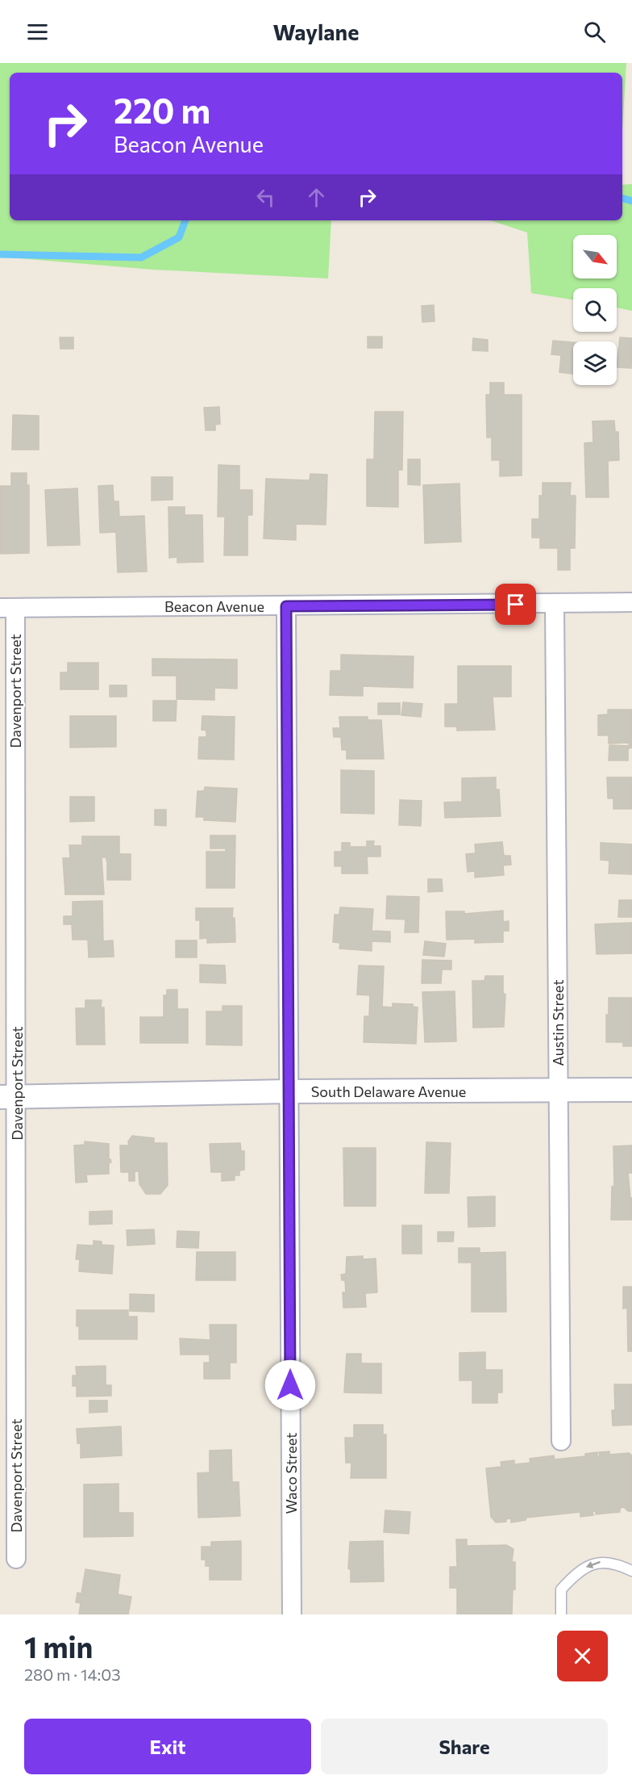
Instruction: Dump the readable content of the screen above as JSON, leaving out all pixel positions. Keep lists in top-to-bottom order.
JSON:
{
  "streets": {
    "street": [
      "Beacon Avenue",
      "Davenport Street",
      "Austin Street",
      "South Delaware Avenue",
      "Waco Street"
    ]
  },
  "crossings": [
    ["Beacon Avenue", "Davenport Street"],
    ["Beacon Avenue", "Austin Street"],
    ["Beacon Avenue", "Waco Street"],
    ["Davenport Street", "South Delaware Avenue"],
    ["Austin Street", "South Delaware Avenue"],
    ["South Delaware Avenue", "Waco Street"]
  ],
  "north": "bottom right",
  "page": {
    "header": "Waylane",
    "turn": ["220 m", "Beacon Avenue"],
    "heading": ["1 min", "280 m · 14:03"],
    "buttons": ["Exit", "Share"]
  }
}
